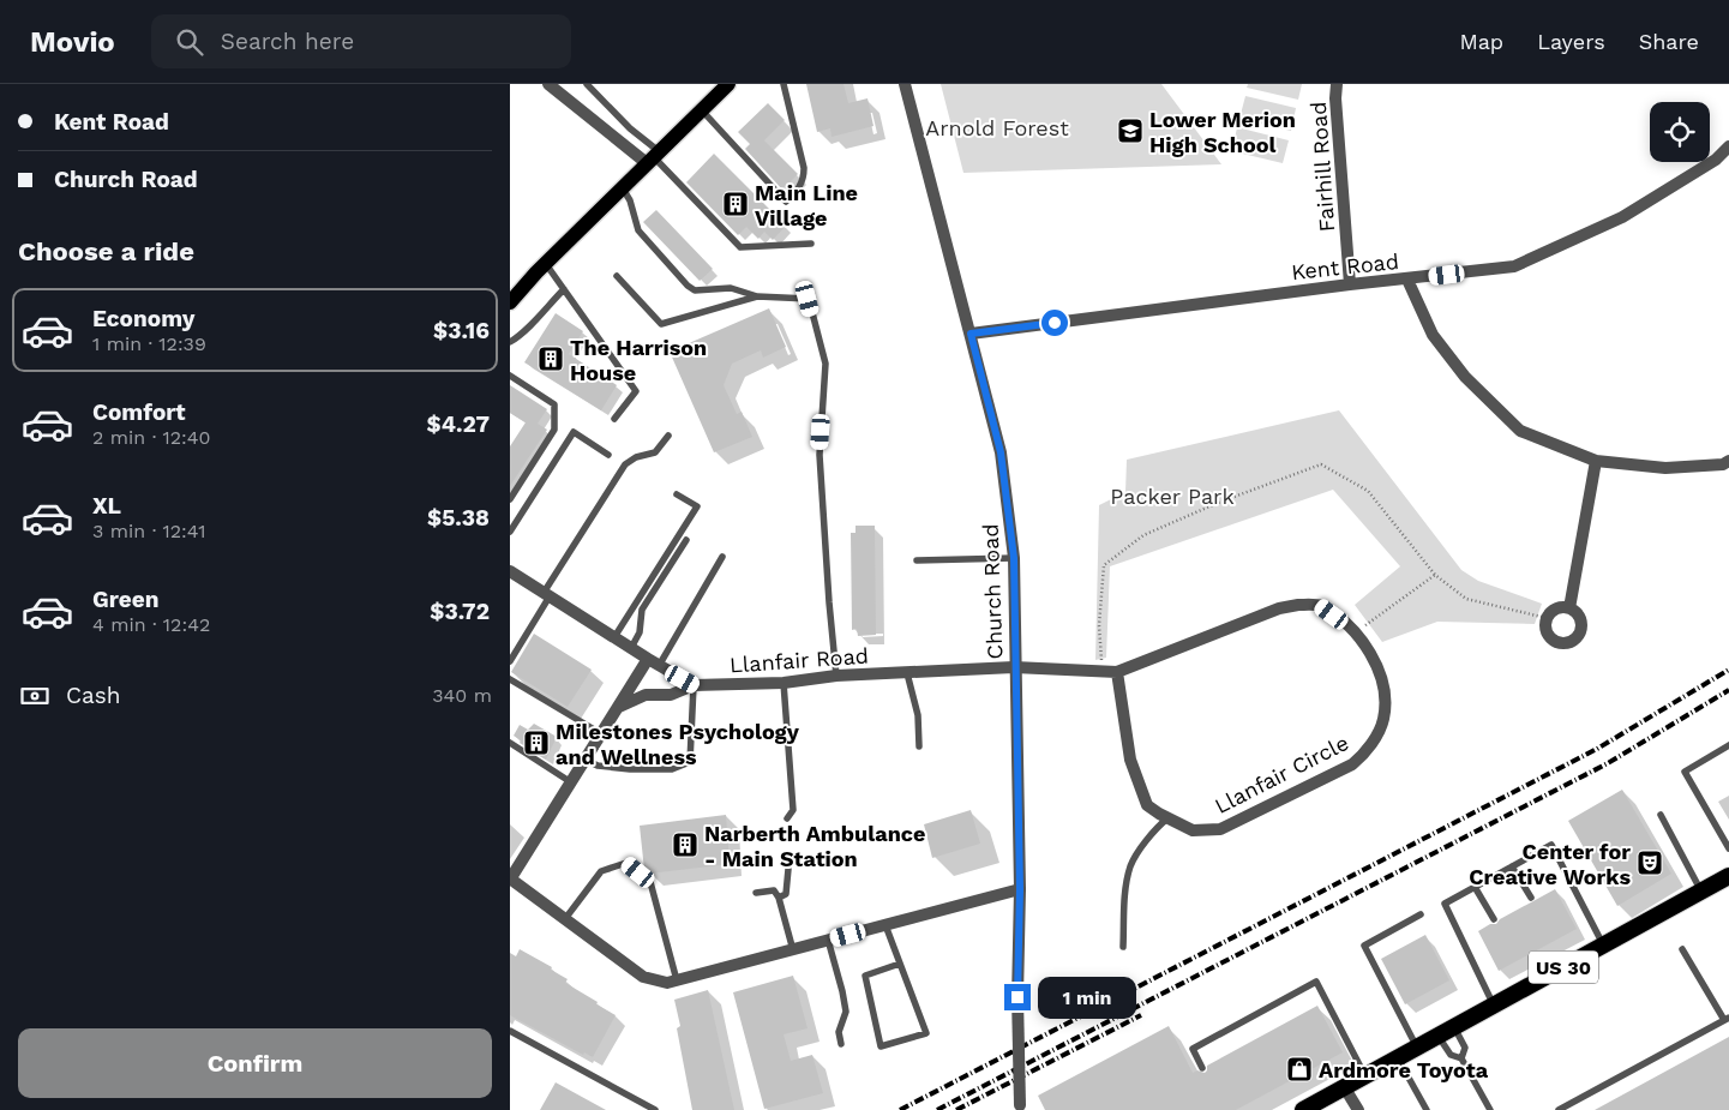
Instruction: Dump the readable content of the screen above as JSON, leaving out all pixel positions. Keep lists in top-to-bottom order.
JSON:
{
  "streets": {
    "highway": ["US 30"],
    "street": [
      "Fairhill Road",
      "Kent Road",
      "Church Road",
      "Llanfair Road",
      "Llanfair Circle"
    ]
  },
  "crossings": [
    ["Fairhill Road", "Kent Road"],
    ["Kent Road", "Church Road"],
    ["Church Road", "Llanfair Road"],
    ["Church Road", "Llanfair Circle"],
    ["Llanfair Road", "Llanfair Circle"]
  ],
  "parks": ["Arnold Forest", "Packer Park"],
  "places": {
    "school or university": ["Lower Merion High School"],
    "building": [
      "Main Line Village",
      "The Harrison House",
      "Milestones Psychology and Wellness",
      "Narberth Ambulance - Main Station"
    ],
    "theatre": ["Center for Creative Works"],
    "shop": ["Ardmore Toyota"]
  },
  "page": {
    "header": "Movio",
    "search": "Search here",
    "nav": ["Map", "Layers", "Share"],
    "banner": ["Kent Road", "Church Road"],
    "heading": "Choose a ride",
    "list": [
      {
        "name": "Economy",
        "note": "1 min · 12:39",
        "value": "$3.16"
      },
      {
        "name": "Comfort",
        "note": "2 min · 12:40",
        "value": "$4.27"
      },
      {
        "name": "XL",
        "note": "3 min · 12:41",
        "value": "$5.38"
      },
      {
        "name": "Green",
        "note": "4 min · 12:42",
        "value": "$3.72"
      }
    ],
    "pay": ["Cash", "340 m"],
    "bubble": "1 min",
    "buttons": "Confirm"
  }
}
